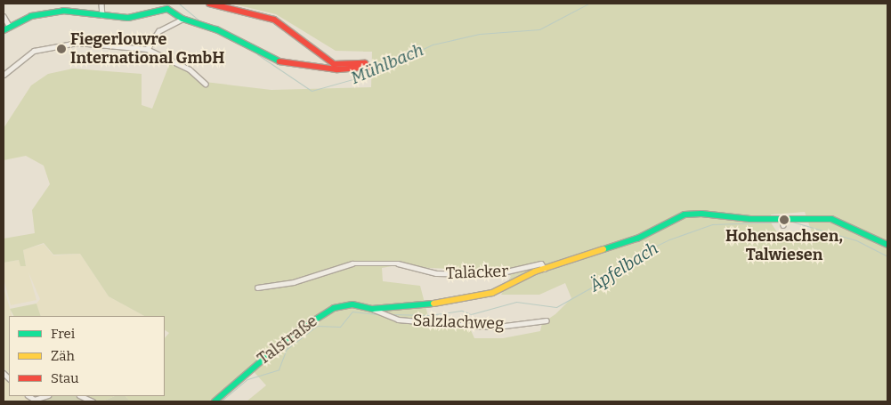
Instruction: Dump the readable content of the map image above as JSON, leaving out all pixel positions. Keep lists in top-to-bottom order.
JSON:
{
  "streets": {
    "street": ["Taläcker", "Salzlachweg", "Talstraße"]
  },
  "crossings": [
    ["Taläcker", "Salzlachweg"],
    ["Taläcker", "Talstraße"],
    ["Salzlachweg", "Talstraße"]
  ],
  "water": ["Mühlbach", "Äpfelbach"],
  "places": ["Fiegerlouvre International GmbH", "Hohensachsen, Talwiesen"],
  "legend": ["Frei", "Zäh", "Stau"]
}
